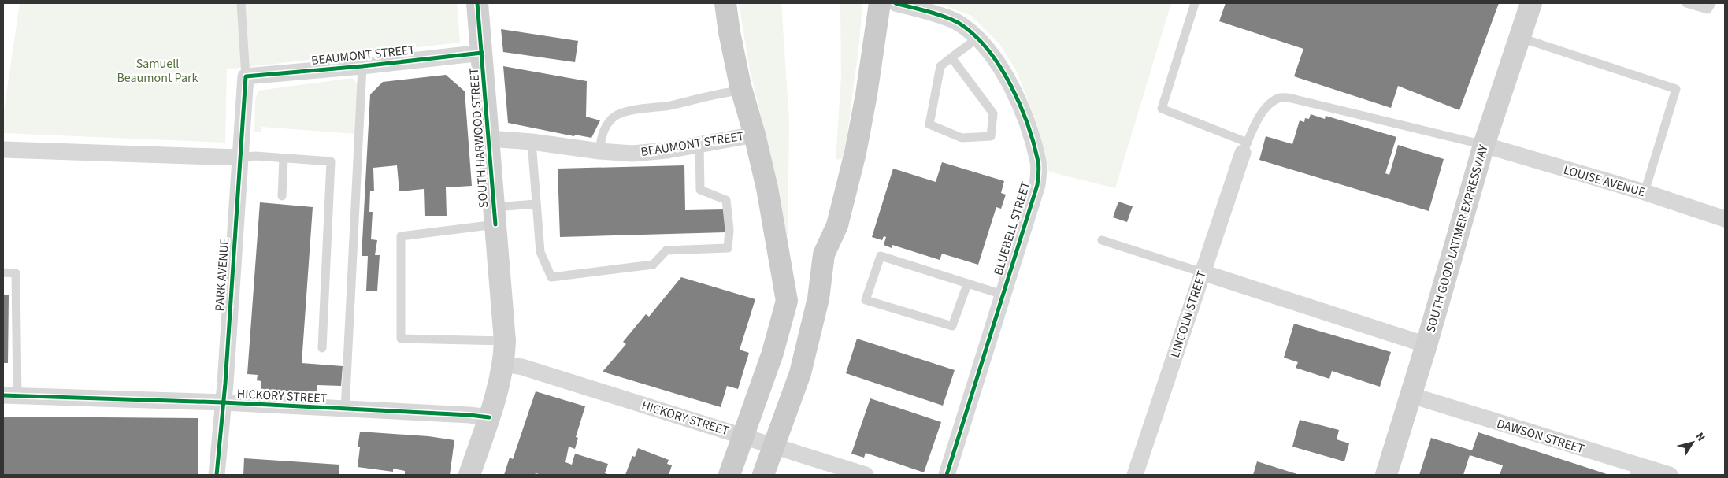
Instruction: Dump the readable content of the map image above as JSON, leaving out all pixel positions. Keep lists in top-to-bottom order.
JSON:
{
  "streets": {
    "main road": ["SOUTH HARWOOD STREET", "SOUTH GOOD-LATIMER EXPRESSWAY"],
    "street": [
      "BEAUMONT STREET",
      "LOUISE AVENUE",
      "BLUEBELL STREET",
      "PARK AVENUE",
      "LINCOLN STREET",
      "HICKORY STREET",
      "DAWSON STREET"
    ]
  },
  "crossings": [
    ["BEAUMONT STREET", "SOUTH HARWOOD STREET"],
    ["BEAUMONT STREET", "PARK AVENUE"],
    ["SOUTH HARWOOD STREET", "HICKORY STREET"],
    ["LOUISE AVENUE", "SOUTH GOOD-LATIMER EXPRESSWAY"],
    ["SOUTH GOOD-LATIMER EXPRESSWAY", "DAWSON STREET"],
    ["PARK AVENUE", "HICKORY STREET"]
  ],
  "parks": ["Samuell Beaumont Park"],
  "north": "top right"
}
